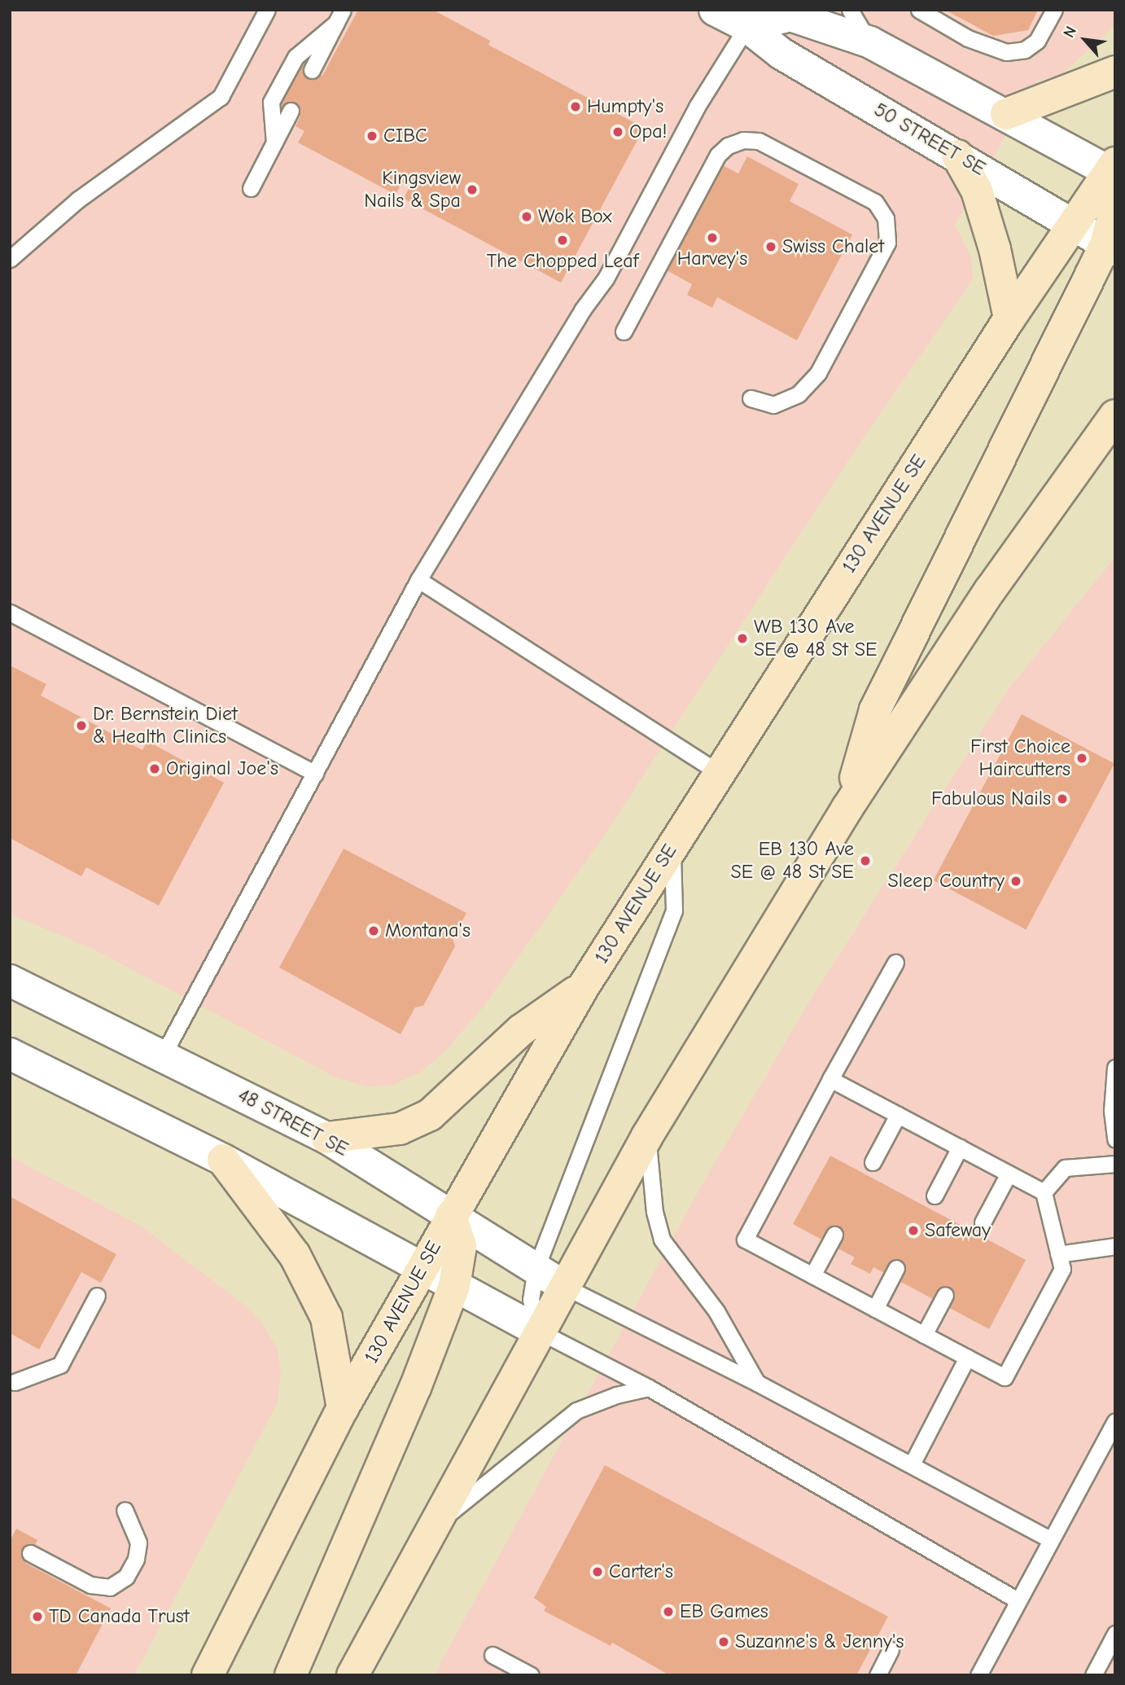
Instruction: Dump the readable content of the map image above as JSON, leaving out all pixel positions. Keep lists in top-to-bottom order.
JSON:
{
  "streets": {
    "main road": ["130 AVENUE SE"],
    "street": ["50 STREET SE", "48 STREET SE"]
  },
  "crossings": [
    ["50 STREET SE", "130 AVENUE SE"],
    ["130 AVENUE SE", "48 STREET SE"]
  ],
  "places": [
    "Humpty's",
    "Opa!",
    "CIBC",
    "Kingsview Nails & Spa",
    "Wok Box",
    "Harvey's",
    "The Chopped Leaf",
    "Swiss Chalet",
    "WB 130 Ave SE @ 48 St SE",
    "Dr. Bernstein Diet & Health Clinics",
    "First Choice Haircutters",
    "Original Joe's",
    "Fabulous Nails",
    "EB 130 Ave SE @ 48 St SE",
    "Sleep Country",
    "Montana's",
    "Safeway",
    "Carter's",
    "EB Games",
    "TD Canada Trust",
    "Suzanne's & Jenny's"
  ],
  "north": "top left"
}
